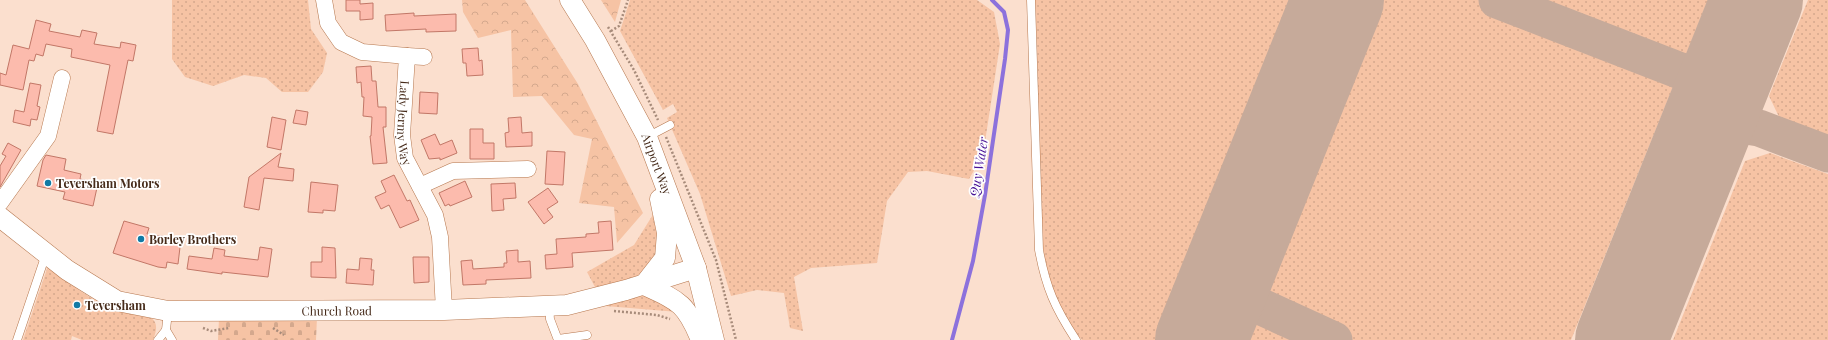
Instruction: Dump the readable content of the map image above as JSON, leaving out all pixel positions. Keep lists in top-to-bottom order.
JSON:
{
  "streets": {
    "street": ["Lady Jermy Way", "Airport Way", "Church Road"]
  },
  "crossings": [
    ["Lady Jermy Way", "Church Road"],
    ["Airport Way", "Church Road"]
  ],
  "water": ["Quy Water"],
  "places": ["Teversham Motors", "Borley Brothers", "Teversham"]
}
